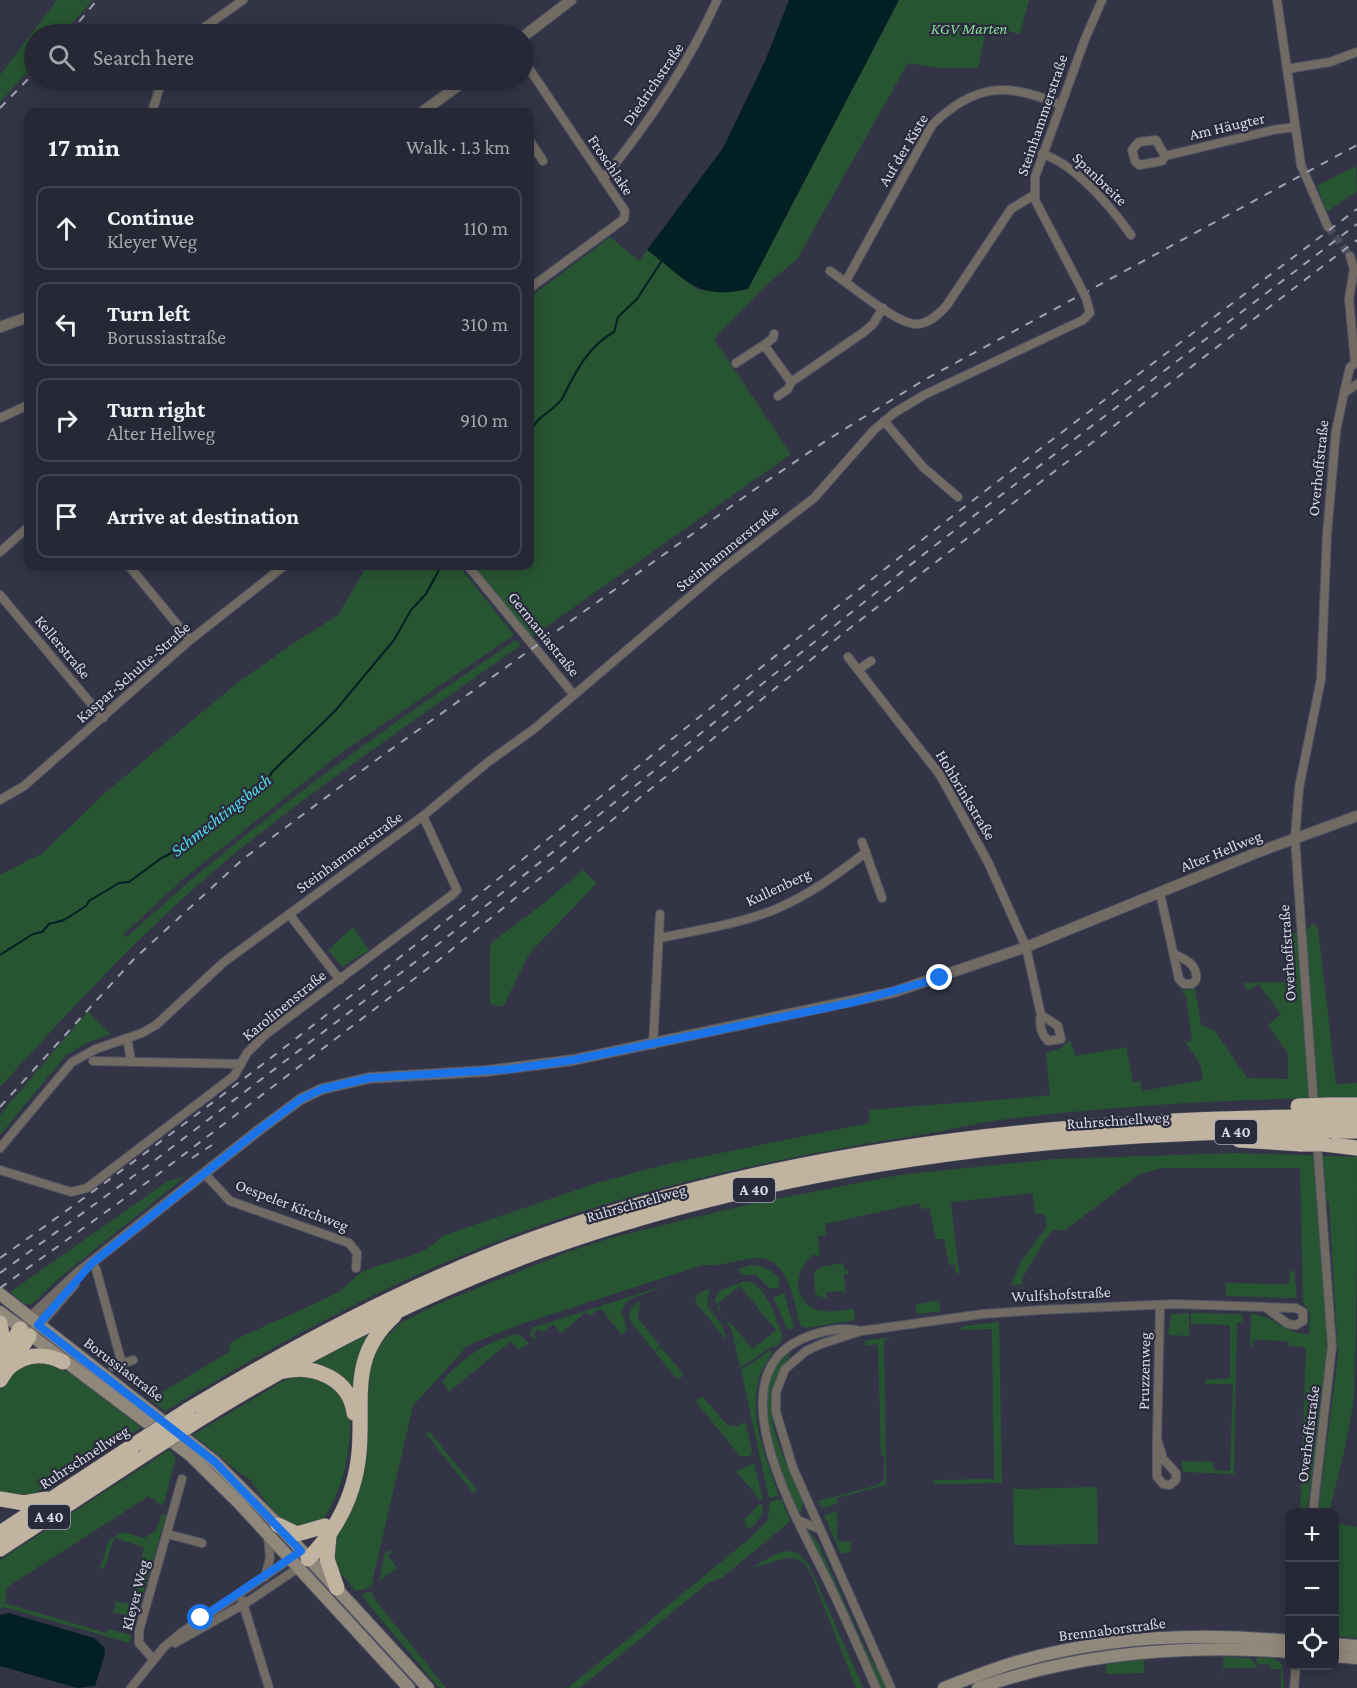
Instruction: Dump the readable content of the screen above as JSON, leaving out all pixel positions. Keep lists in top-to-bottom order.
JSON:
{
  "streets": {
    "highway": ["Ruhrschnellweg", "A 40"],
    "main road": ["Borussiastraße", "Brennaborstraße"],
    "street": [
      "Diedrichstraße",
      "Steinhammerstraße",
      "Am Häugter",
      "Auf der Kiste",
      "Froschlake",
      "Spanbreite",
      "Overhoffstraße",
      "Germaniastraße",
      "Kellerstraße",
      "Kaspar-Schulte-Straße",
      "Hohbrinkstraße",
      "Alter Hellweg",
      "Kullenberg",
      "Karolinenstraße",
      "Oespeler Kirchweg",
      "Wulfshofstraße",
      "Pruzzenweg",
      "Kleyer Weg"
    ]
  },
  "crossings": [
    ["Diedrichstraße", "Froschlake"],
    ["Steinhammerstraße", "Auf der Kiste"],
    ["Steinhammerstraße", "Spanbreite"],
    ["Steinhammerstraße", "Germaniastraße"],
    ["Steinhammerstraße", "Karolinenstraße"],
    ["Overhoffstraße", "Alter Hellweg"],
    ["Kellerstraße", "Kaspar-Schulte-Straße"],
    ["Hohbrinkstraße", "Alter Hellweg"],
    ["Alter Hellweg", "Oespeler Kirchweg"],
    ["Alter Hellweg", "Borussiastraße"],
    ["Wulfshofstraße", "Pruzzenweg"]
  ],
  "water": ["Schmechtingsbach"],
  "parks": ["KGV Marten"],
  "page": {
    "search": "Search here",
    "heading": ["17 min", "Walk · 1.3 km"],
    "list": [
      ["Continue", "Kleyer Weg", "110 m"],
      ["Turn left", "Borussiastraße", "310 m"],
      ["Turn right", "Alter Hellweg", "910 m"],
      "Arrive at destination"
    ],
    "map_buttons": ["+", "−"]
  }
}
